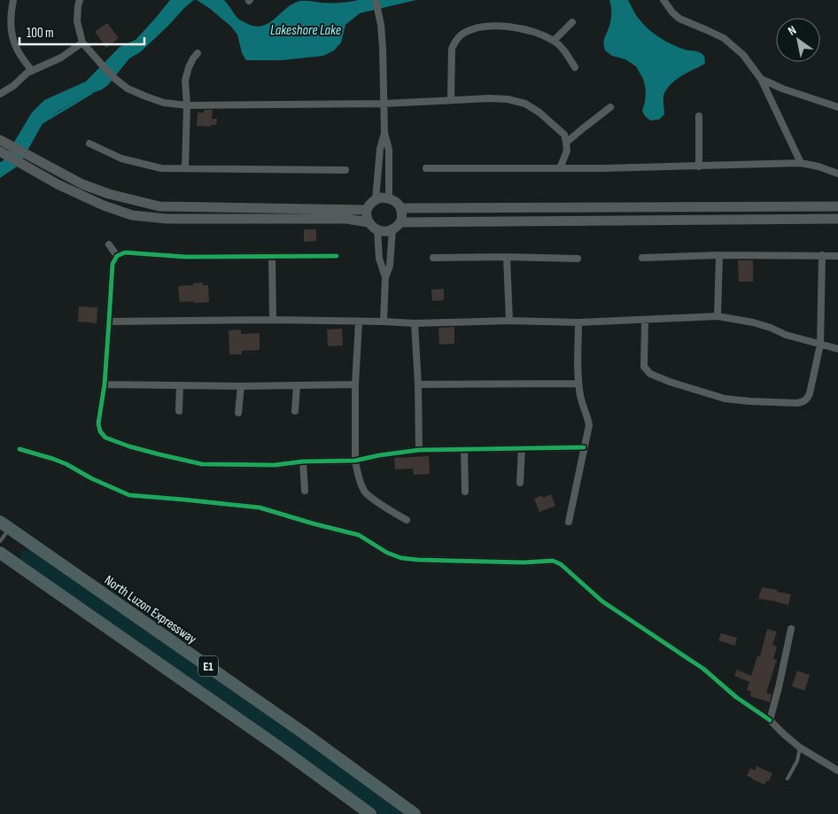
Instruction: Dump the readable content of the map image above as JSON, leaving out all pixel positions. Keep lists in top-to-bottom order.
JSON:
{
  "streets": {
    "highway": ["North Luzon Expressway", "E1"]
  },
  "water": ["Lakeshore Lake"],
  "scale_bar": "100 m",
  "north": "top left"
}
